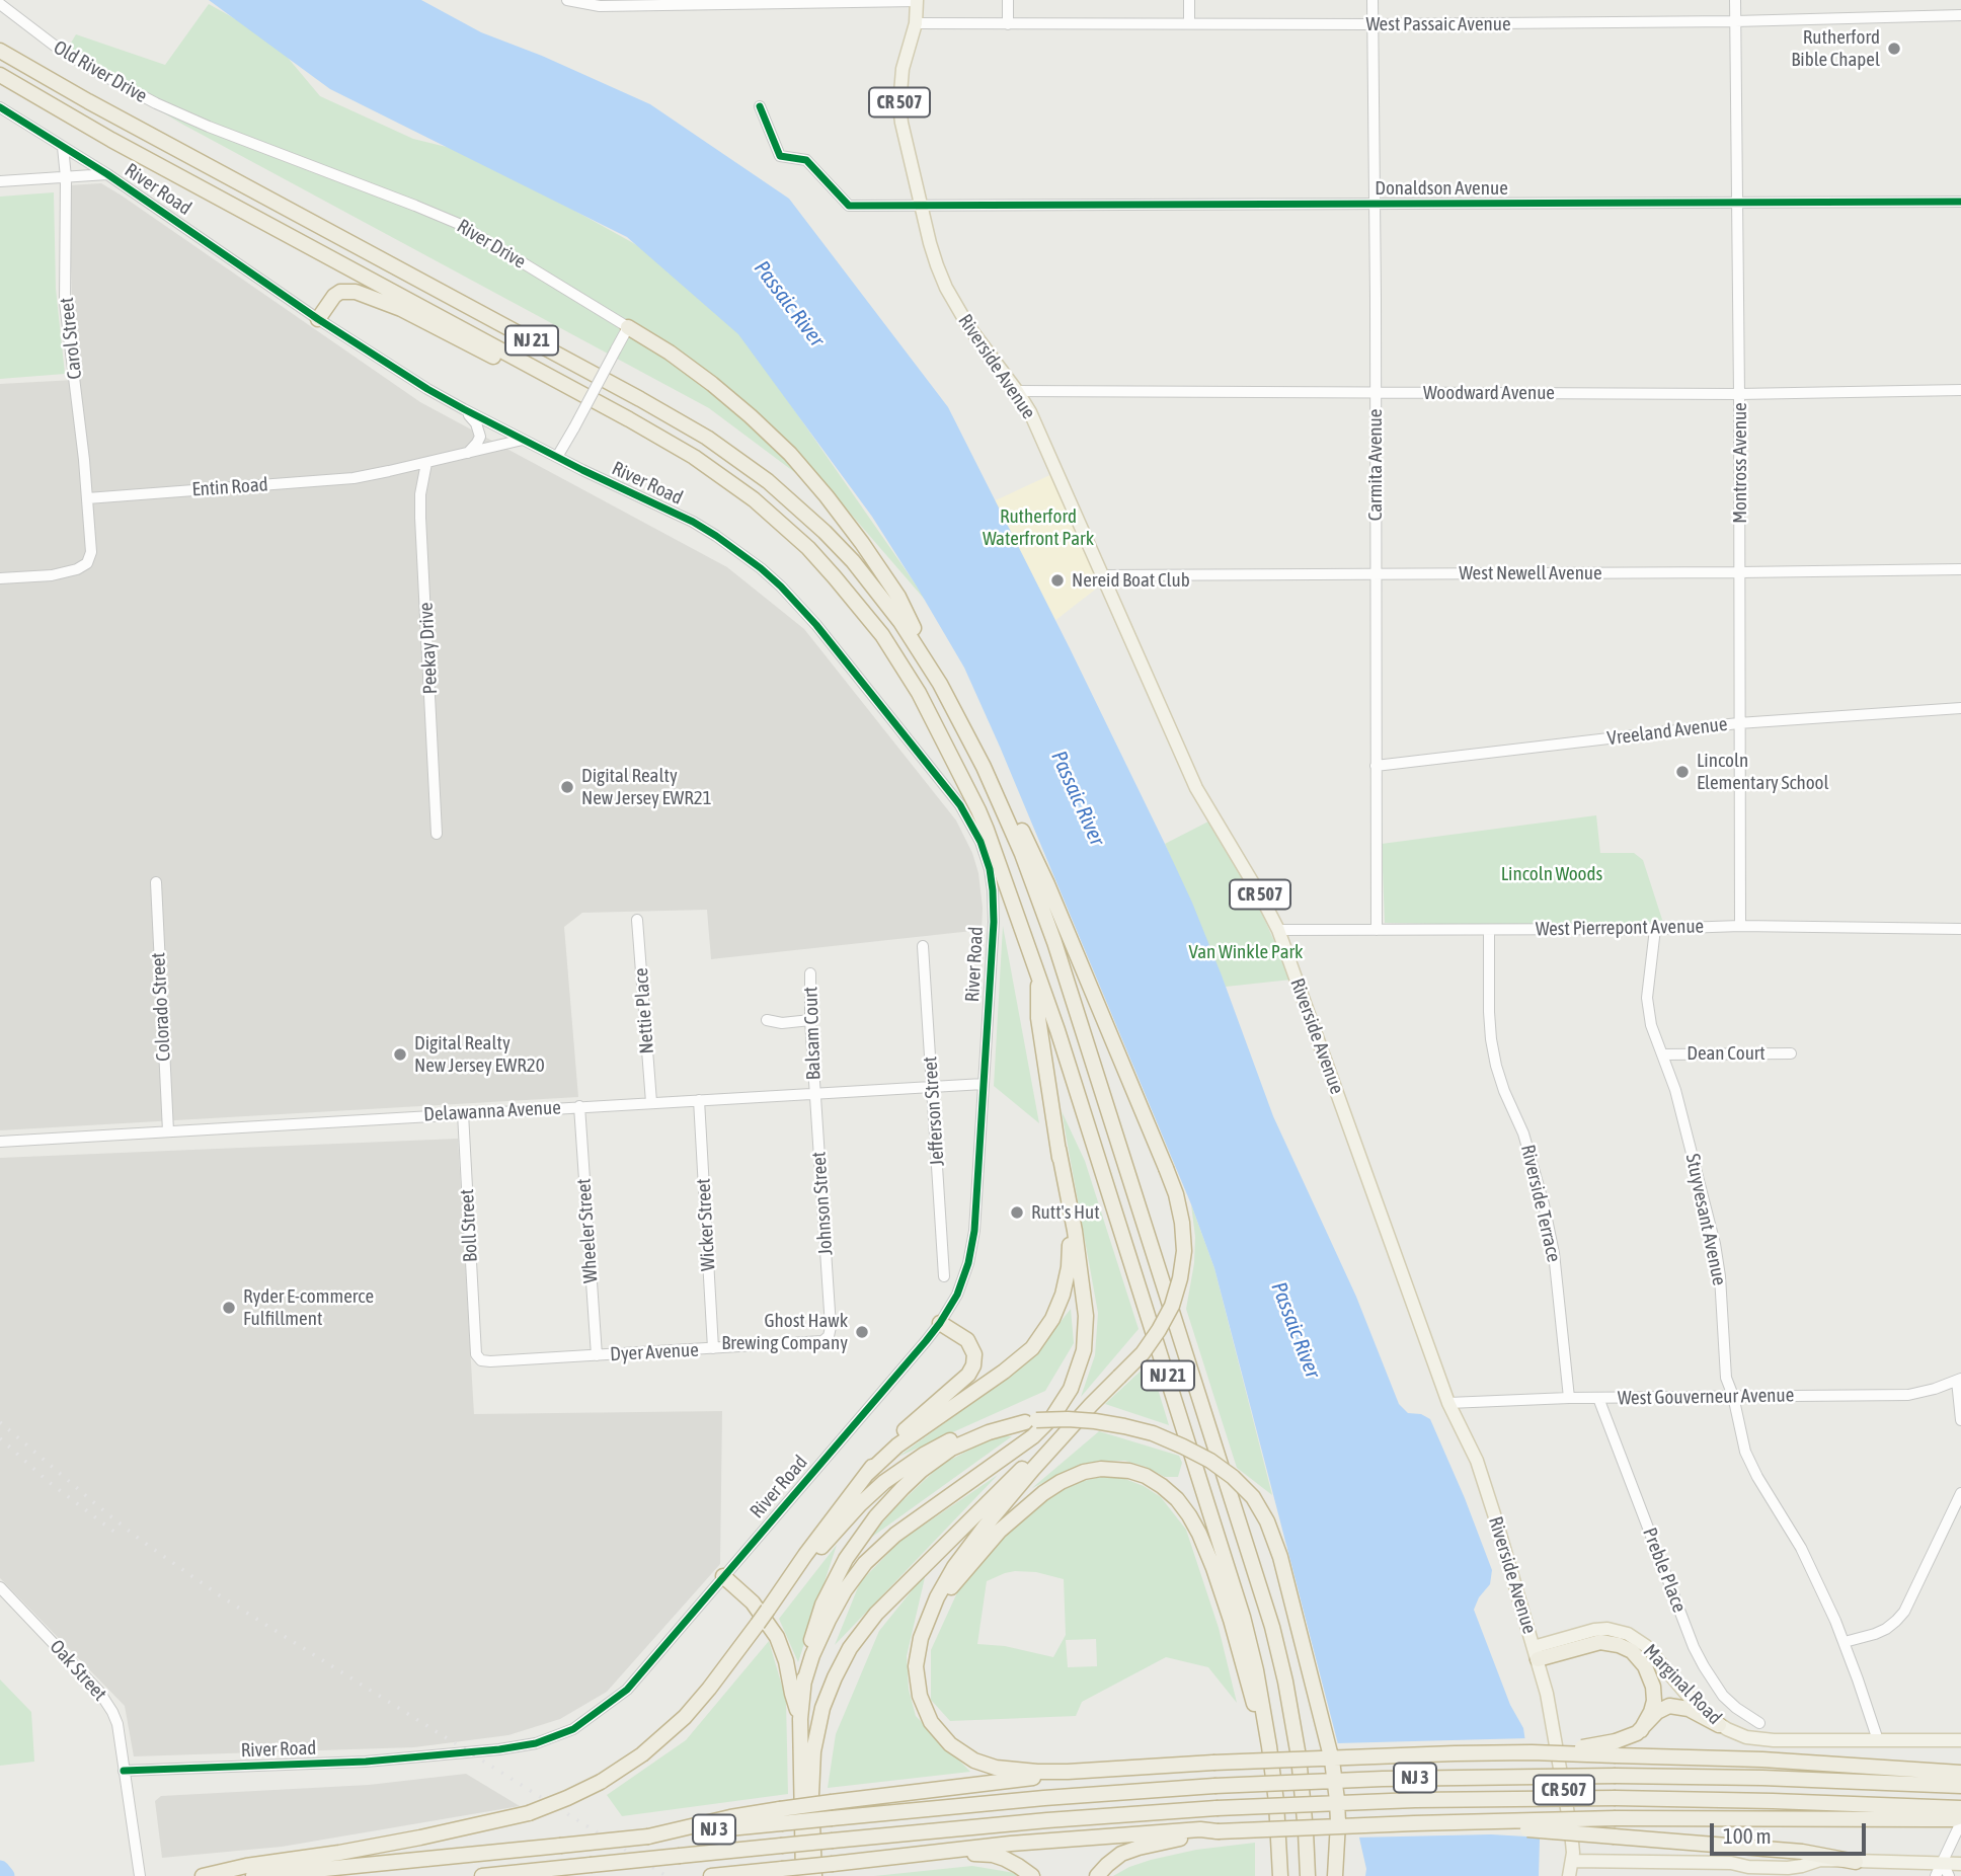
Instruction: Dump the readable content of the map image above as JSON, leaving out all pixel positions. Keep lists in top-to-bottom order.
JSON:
{
  "streets": {
    "highway": ["NJ 21", "NJ 3"],
    "main road": ["CR 507", "Riverside Avenue", "Marginal Road"],
    "street": [
      "West Passaic Avenue",
      "Old River Drive",
      "Donaldson Avenue",
      "River Road",
      "River Drive",
      "Carol Street",
      "Woodward Avenue",
      "Montross Avenue",
      "Carmita Avenue",
      "Entin Road",
      "West Newell Avenue",
      "Peekay Drive",
      "Vreeland Avenue",
      "West Pierrepont Avenue",
      "Colorado Street",
      "Nettie Place",
      "Balsam Court",
      "Dean Court",
      "Delawanna Avenue",
      "Jefferson Street",
      "Johnson Street",
      "Riverside Terrace",
      "Stuyvesant Avenue",
      "Wicker Street",
      "Boll Street",
      "Wheeler Street",
      "Dyer Avenue",
      "West Gouverneur Avenue",
      "Preble Place",
      "Oak Street"
    ]
  },
  "crossings": [
    ["West Passaic Avenue", "CR 507"],
    ["West Passaic Avenue", "Montross Avenue"],
    ["West Passaic Avenue", "Carmita Avenue"],
    ["Old River Drive", "River Drive"],
    ["CR 507", "Donaldson Avenue"],
    ["CR 507", "Riverside Avenue"],
    ["Donaldson Avenue", "Riverside Avenue"],
    ["Donaldson Avenue", "Montross Avenue"],
    ["Donaldson Avenue", "Carmita Avenue"],
    ["River Road", "Carol Street"],
    ["River Road", "Entin Road"],
    ["River Road", "Delawanna Avenue"],
    ["River Road", "Oak Street"],
    ["Carol Street", "Entin Road"],
    ["Riverside Avenue", "Woodward Avenue"],
    ["Riverside Avenue", "West Newell Avenue"],
    ["Riverside Avenue", "West Pierrepont Avenue"],
    ["Riverside Avenue", "West Gouverneur Avenue"],
    ["Riverside Avenue", "Marginal Road"],
    ["Woodward Avenue", "Montross Avenue"],
    ["Woodward Avenue", "Carmita Avenue"],
    ["Montross Avenue", "West Newell Avenue"],
    ["Montross Avenue", "Vreeland Avenue"],
    ["Montross Avenue", "West Pierrepont Avenue"],
    ["Carmita Avenue", "West Newell Avenue"],
    ["Carmita Avenue", "Vreeland Avenue"],
    ["Carmita Avenue", "West Pierrepont Avenue"],
    ["Entin Road", "Peekay Drive"],
    ["West Pierrepont Avenue", "Riverside Terrace"],
    ["West Pierrepont Avenue", "Stuyvesant Avenue"],
    ["Colorado Street", "Delawanna Avenue"],
    ["Nettie Place", "Delawanna Avenue"],
    ["Balsam Court", "Delawanna Avenue"],
    ["Balsam Court", "Johnson Street"],
    ["Dean Court", "Stuyvesant Avenue"],
    ["Delawanna Avenue", "Jefferson Street"],
    ["Delawanna Avenue", "Johnson Street"],
    ["Delawanna Avenue", "Wicker Street"],
    ["Delawanna Avenue", "Boll Street"],
    ["Delawanna Avenue", "Wheeler Street"],
    ["Johnson Street", "Dyer Avenue"],
    ["Riverside Terrace", "West Gouverneur Avenue"],
    ["Stuyvesant Avenue", "West Gouverneur Avenue"],
    ["Stuyvesant Avenue", "Marginal Road"],
    ["Wicker Street", "Dyer Avenue"],
    ["Boll Street", "Dyer Avenue"],
    ["Wheeler Street", "Dyer Avenue"],
    ["West Gouverneur Avenue", "Preble Place"]
  ],
  "water": ["Passaic River"],
  "parks": ["Rutherford Waterfront Park", "Lincoln Woods", "Van Winkle Park"],
  "places": [
    "Rutherford Bible Chapel",
    "Nereid Boat Club",
    "Lincoln Elementary School",
    "Digital Realty New Jersey EWR21",
    "Digital Realty New Jersey EWR20",
    "Rutt's Hut",
    "Ryder E-commerce Fulfillment",
    "Ghost Hawk Brewing Company"
  ],
  "scale_bar": "100 m"
}
